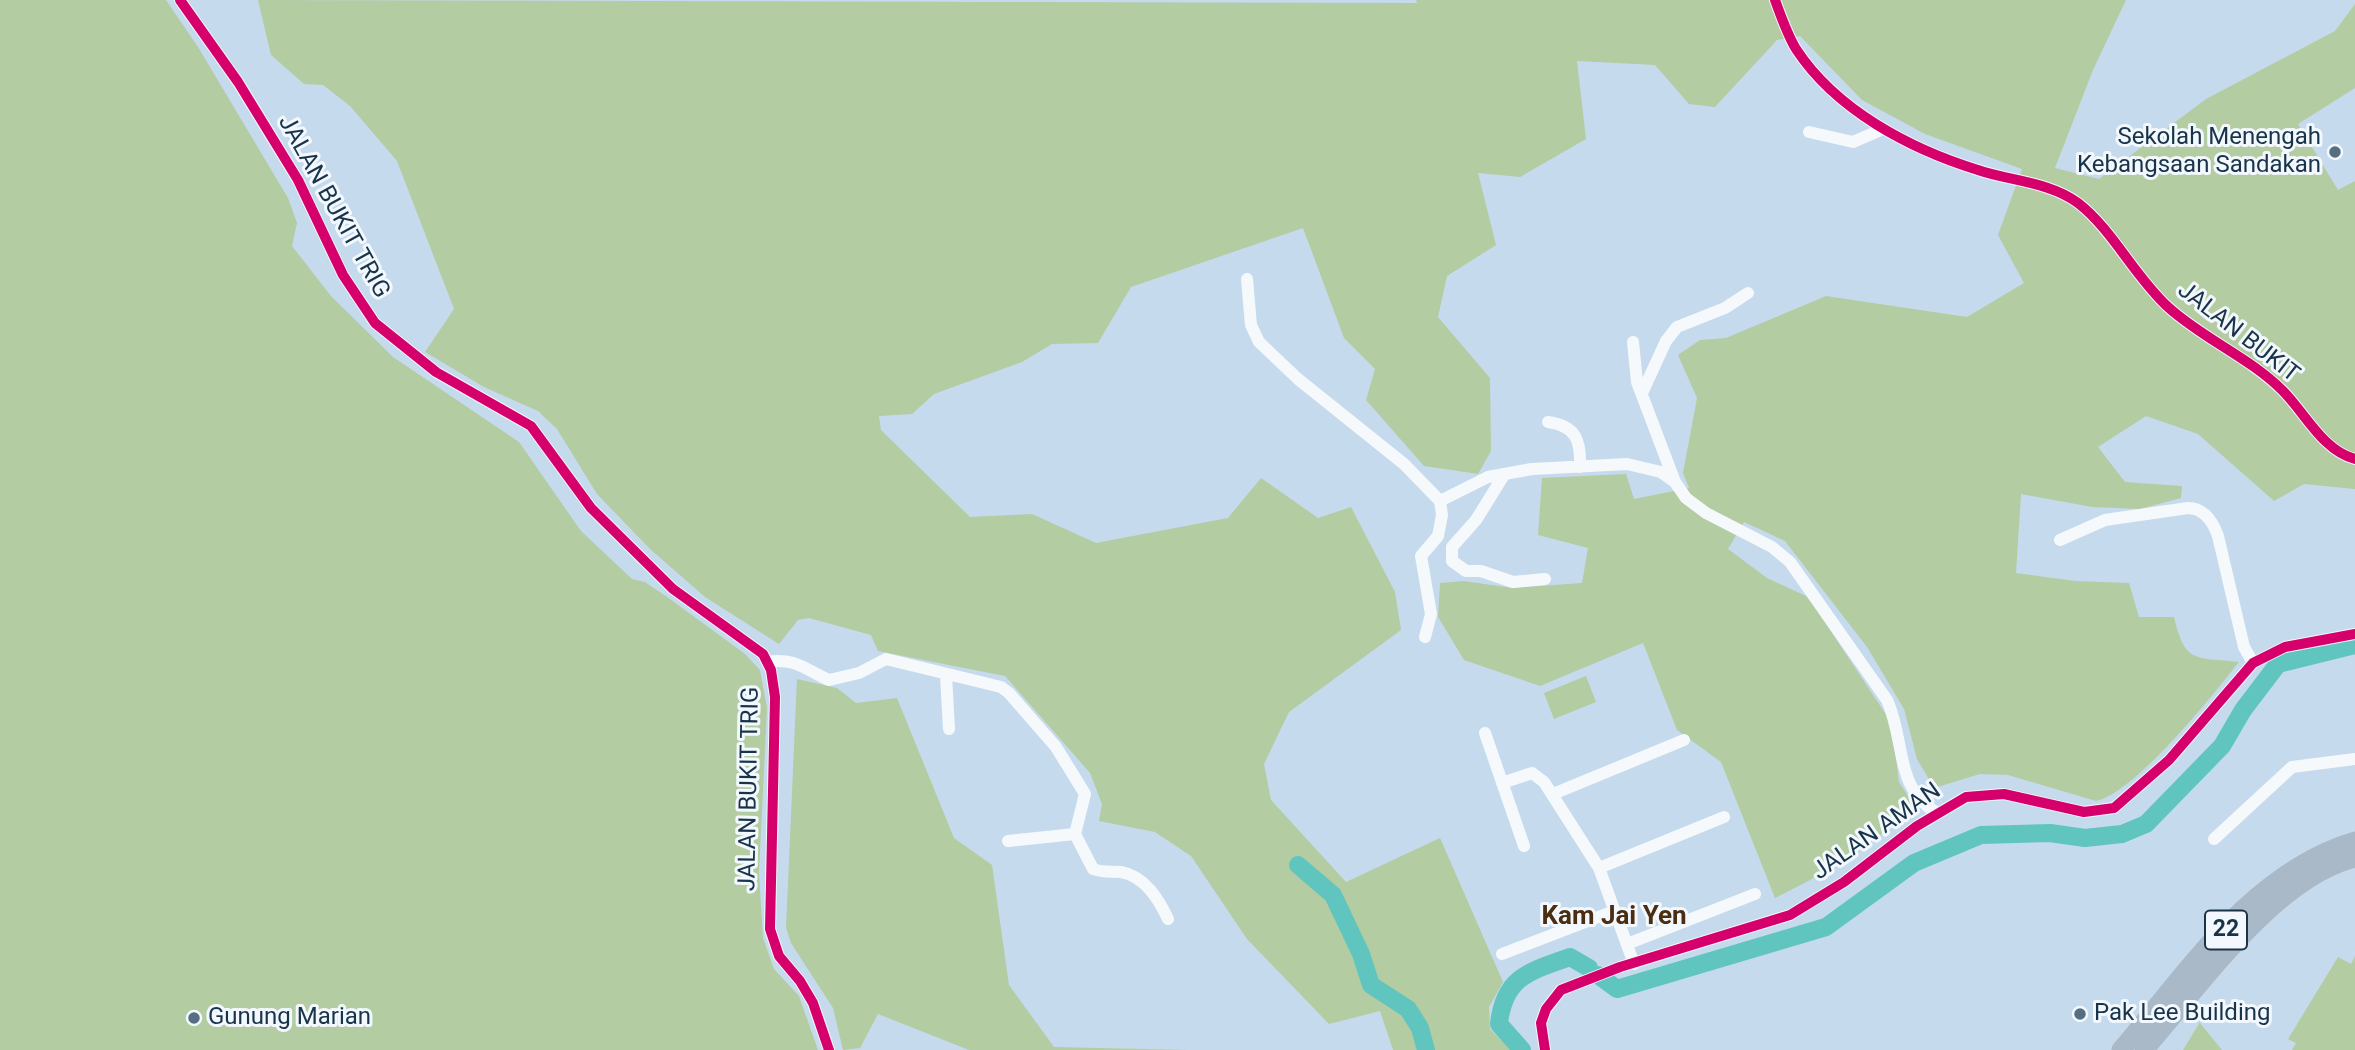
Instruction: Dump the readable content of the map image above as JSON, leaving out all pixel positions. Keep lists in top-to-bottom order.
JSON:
{
  "streets": {
    "highway": ["22"],
    "street": ["JALAN BUKIT TRIG", "JALAN BUKIT", "JALAN AMAN"]
  },
  "districts": ["Kam Jai Yen"],
  "places": ["Sekolah Menengah Kebangsaan Sandakan", "Pak Lee Building", "Gunung Marian"]
}
